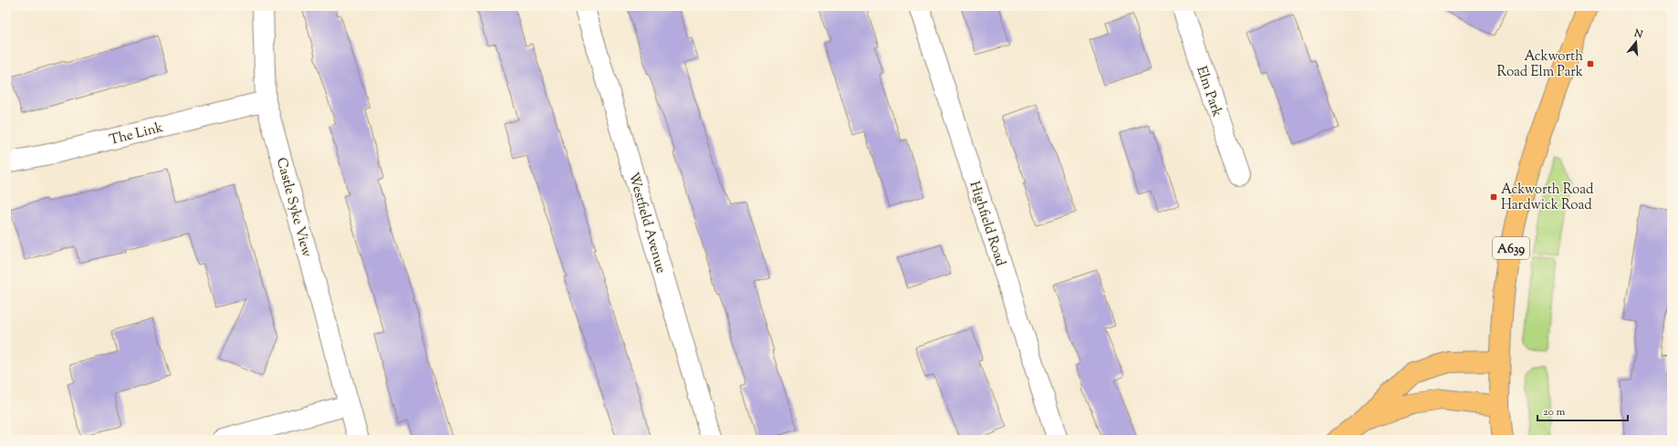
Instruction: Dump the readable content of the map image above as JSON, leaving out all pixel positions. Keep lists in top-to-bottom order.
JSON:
{
  "streets": {
    "main road": ["A639"],
    "street": [
      "Elm Park",
      "The Link",
      "Castle Syke View",
      "Westfield Avenue",
      "Highfield Road"
    ]
  },
  "crossings": [
    ["The Link", "Castle Syke View"]
  ],
  "places": {
    "transit": ["Ackworth Road Elm Park", "Ackworth Road Hardwick Road"]
  },
  "scale_bar": "20 m",
  "north": "top"
}
